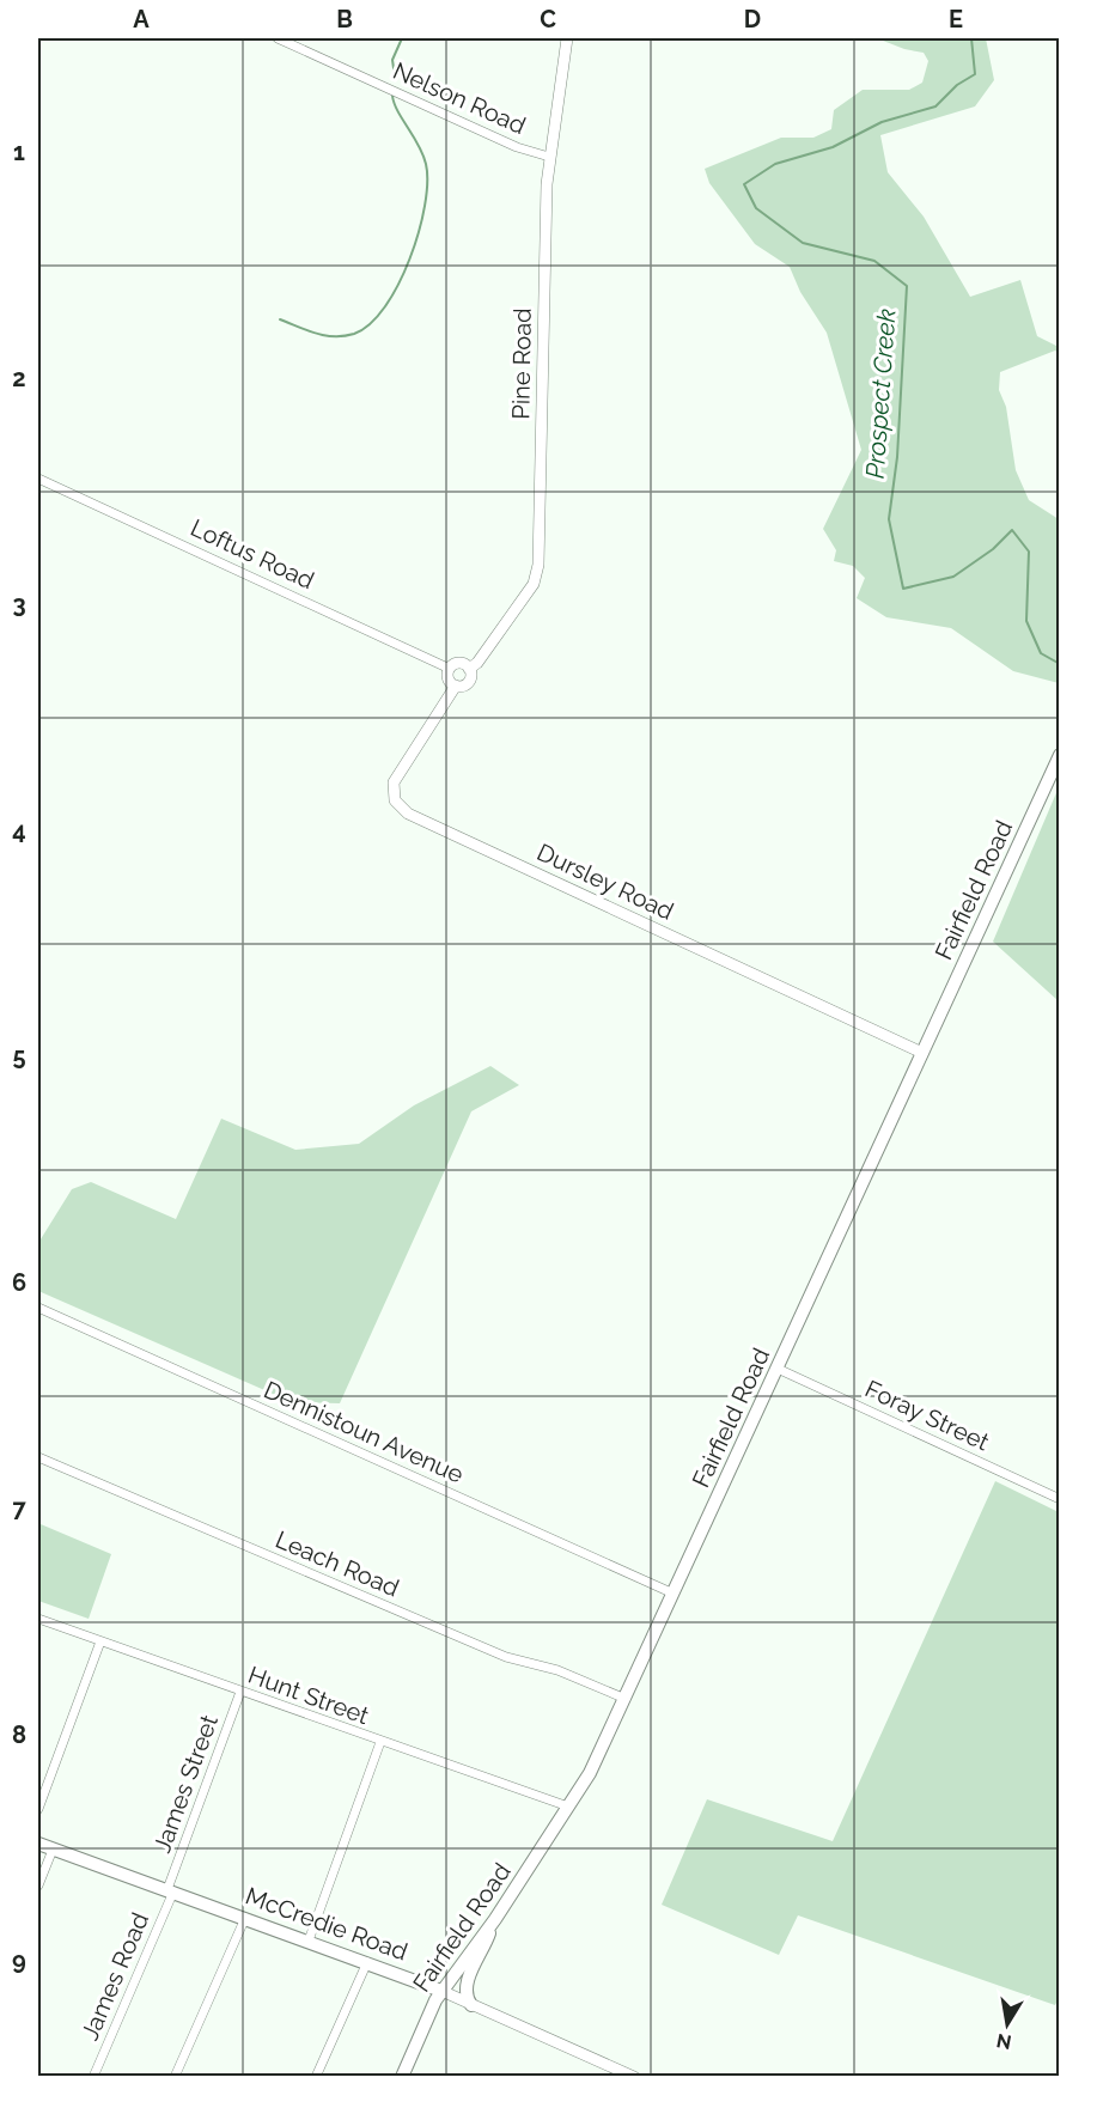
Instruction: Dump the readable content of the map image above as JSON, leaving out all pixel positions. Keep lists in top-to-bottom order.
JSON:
{
  "streets": {
    "main road": ["Fairfield Road", "McCredie Road"],
    "street": [
      "Nelson Road",
      "Pine Road",
      "Loftus Road",
      "Dursley Road",
      "Foray Street",
      "Dennistoun Avenue",
      "Leach Road",
      "Hunt Street",
      "James Street",
      "James Road"
    ]
  },
  "crossings": [
    ["Nelson Road", "Pine Road"],
    ["Pine Road", "Loftus Road"],
    ["Pine Road", "Dursley Road"],
    ["Loftus Road", "Dursley Road"],
    ["Dursley Road", "Fairfield Road"],
    ["Fairfield Road", "Foray Street"],
    ["Fairfield Road", "Dennistoun Avenue"],
    ["Fairfield Road", "Leach Road"],
    ["Fairfield Road", "Hunt Street"],
    ["Fairfield Road", "McCredie Road"],
    ["Hunt Street", "James Street"],
    ["James Street", "McCredie Road"],
    ["James Street", "James Road"],
    ["McCredie Road", "James Road"]
  ],
  "water": ["Prospect Creek"],
  "north": "bottom",
  "grid": {
    "columns": [
      "A",
      "B",
      "C",
      "D",
      "E"
    ],
    "rows": [
      "1",
      "2",
      "3",
      "4",
      "5",
      "6",
      "7",
      "8",
      "9"
    ]
  }
}
